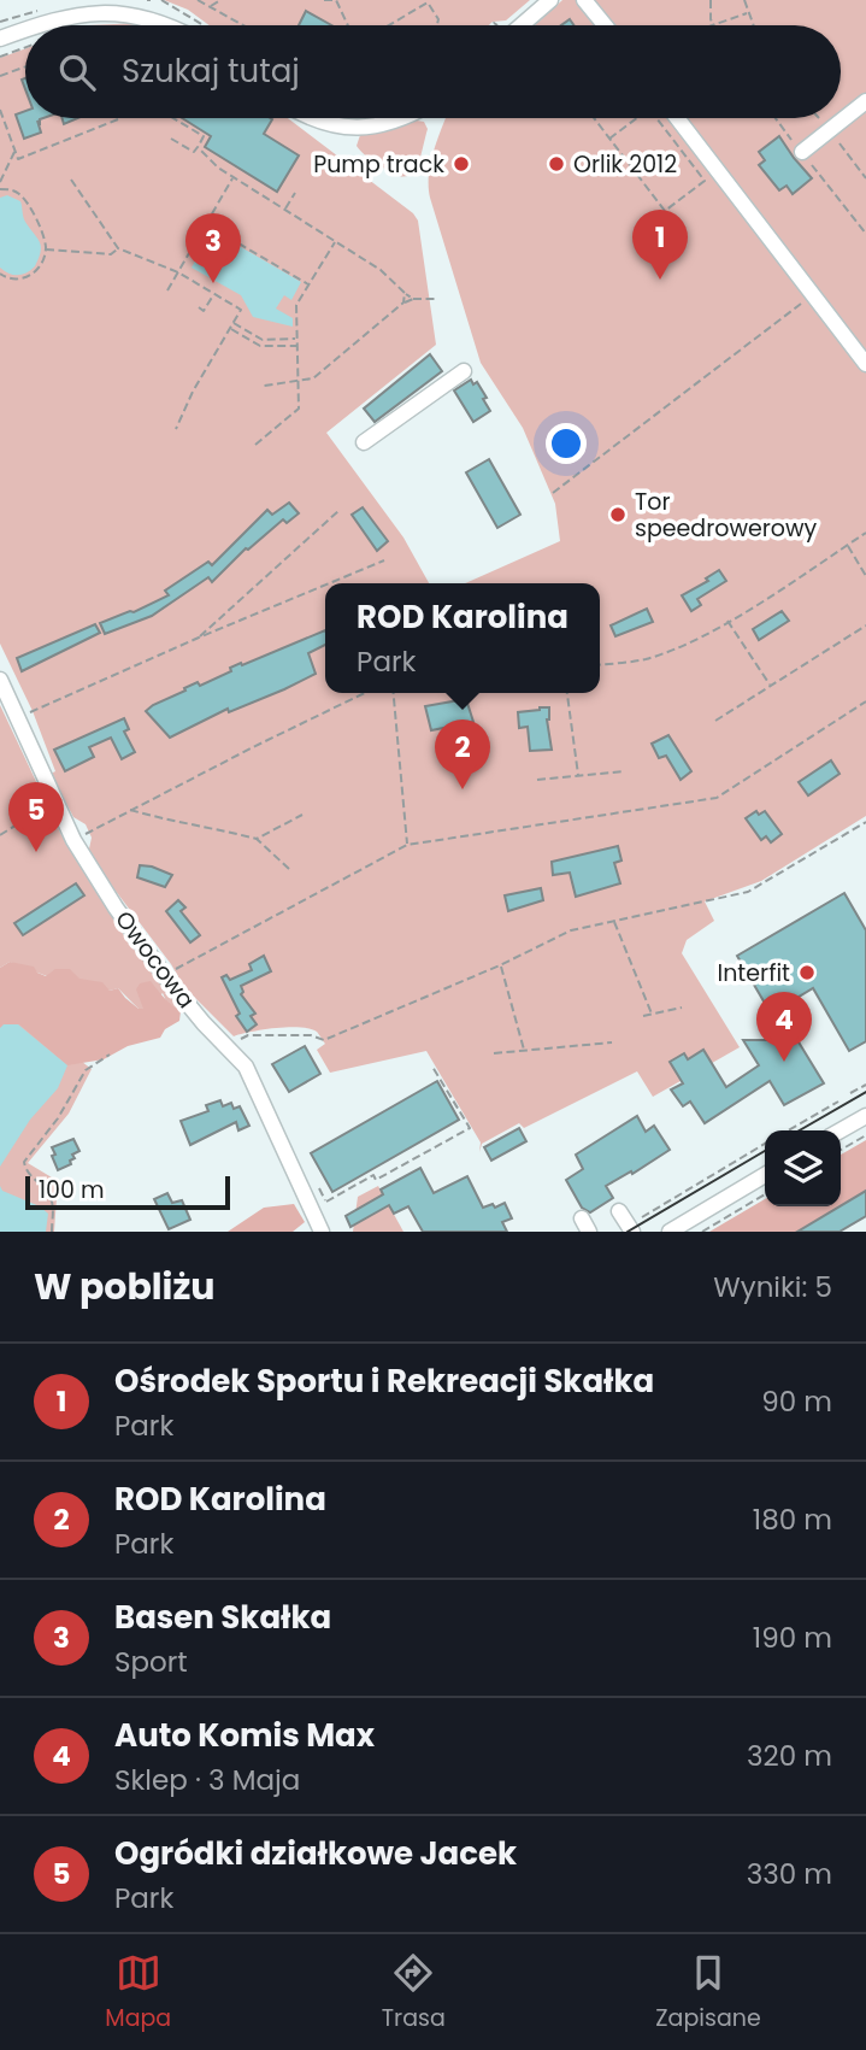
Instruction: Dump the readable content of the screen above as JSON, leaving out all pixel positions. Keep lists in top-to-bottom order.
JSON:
{
  "streets": {
    "street": ["Owocowa"]
  },
  "places": [
    "Pump track",
    "Orlik 2012",
    "Tor speedrowerowy",
    "Interfit"
  ],
  "scale_bar": "100 m",
  "page": {
    "search": "Szukaj tutaj",
    "pins": [
      "1",
      "3",
      "2",
      "5",
      "4"
    ],
    "popup": ["ROD Karolina", "Park"],
    "scale": "100 m",
    "heading": ["W pobliżu", "Wyniki: 5"],
    "list": [
      {
        "mark": "1",
        "name": "Ośrodek Sportu i Rekreacji Skałka",
        "note": "Park",
        "value": "90 m"
      },
      {
        "mark": "2",
        "name": "ROD Karolina",
        "note": "Park",
        "value": "180 m"
      },
      {
        "mark": "3",
        "name": "Basen Skałka",
        "note": "Sport",
        "value": "190 m"
      },
      {
        "mark": "4",
        "name": "Auto Komis Max",
        "note": "Sklep · 3 Maja",
        "value": "320 m"
      },
      {
        "mark": "5",
        "name": "Ogródki działkowe Jacek",
        "note": "Park",
        "value": "330 m"
      }
    ],
    "nav": ["Mapa", "Trasa", "Zapisane"]
  }
}
